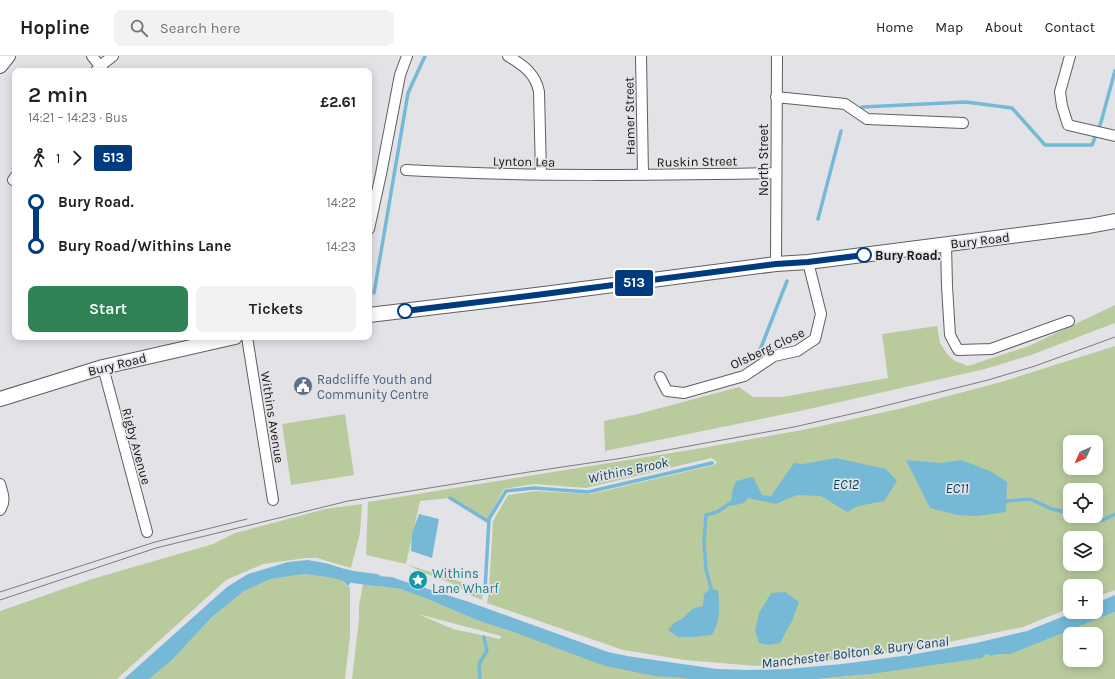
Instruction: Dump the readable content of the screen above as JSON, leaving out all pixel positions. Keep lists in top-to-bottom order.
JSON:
{
  "streets": {
    "street": [
      "Hamer Street",
      "North Street",
      "Lynton Lea",
      "Ruskin Street",
      "Bury Road",
      "Olsberg Close",
      "Withins Avenue",
      "Rigby Avenue"
    ]
  },
  "crossings": [
    ["Hamer Street", "Lynton Lea"],
    ["Hamer Street", "Ruskin Street"],
    ["North Street", "Ruskin Street"],
    ["North Street", "Bury Road"],
    ["Lynton Lea", "Ruskin Street"],
    ["Bury Road", "Olsberg Close"],
    ["Bury Road", "Rigby Avenue"]
  ],
  "water": [
    "Withins Brook",
    "EC12",
    "EC11",
    "Manchester Bolton & Bury Canal"
  ],
  "places": {
    "other": ["Bury Road."],
    "public building": ["Radcliffe Youth and Community Centre"],
    "place": ["Withins Lane Wharf"]
  },
  "lines": ["bus line 513"],
  "north": "bottom left",
  "page": {
    "header": "Hopline",
    "search": "Search here",
    "nav": [
      "Home",
      "Map",
      "About",
      "Contact"
    ],
    "on_map": "513",
    "heading": ["2 min", "14:21 – 14:23 · Bus", "£2.61"],
    "legs": ["1", "513"],
    "list": [
      {
        "name": "Bury Road.",
        "value": "14:22"
      },
      {
        "name": "Bury Road/Withins Lane",
        "value": "14:23"
      }
    ],
    "buttons": ["Start", "Tickets"],
    "map_buttons": ["+", "−"]
  }
}
